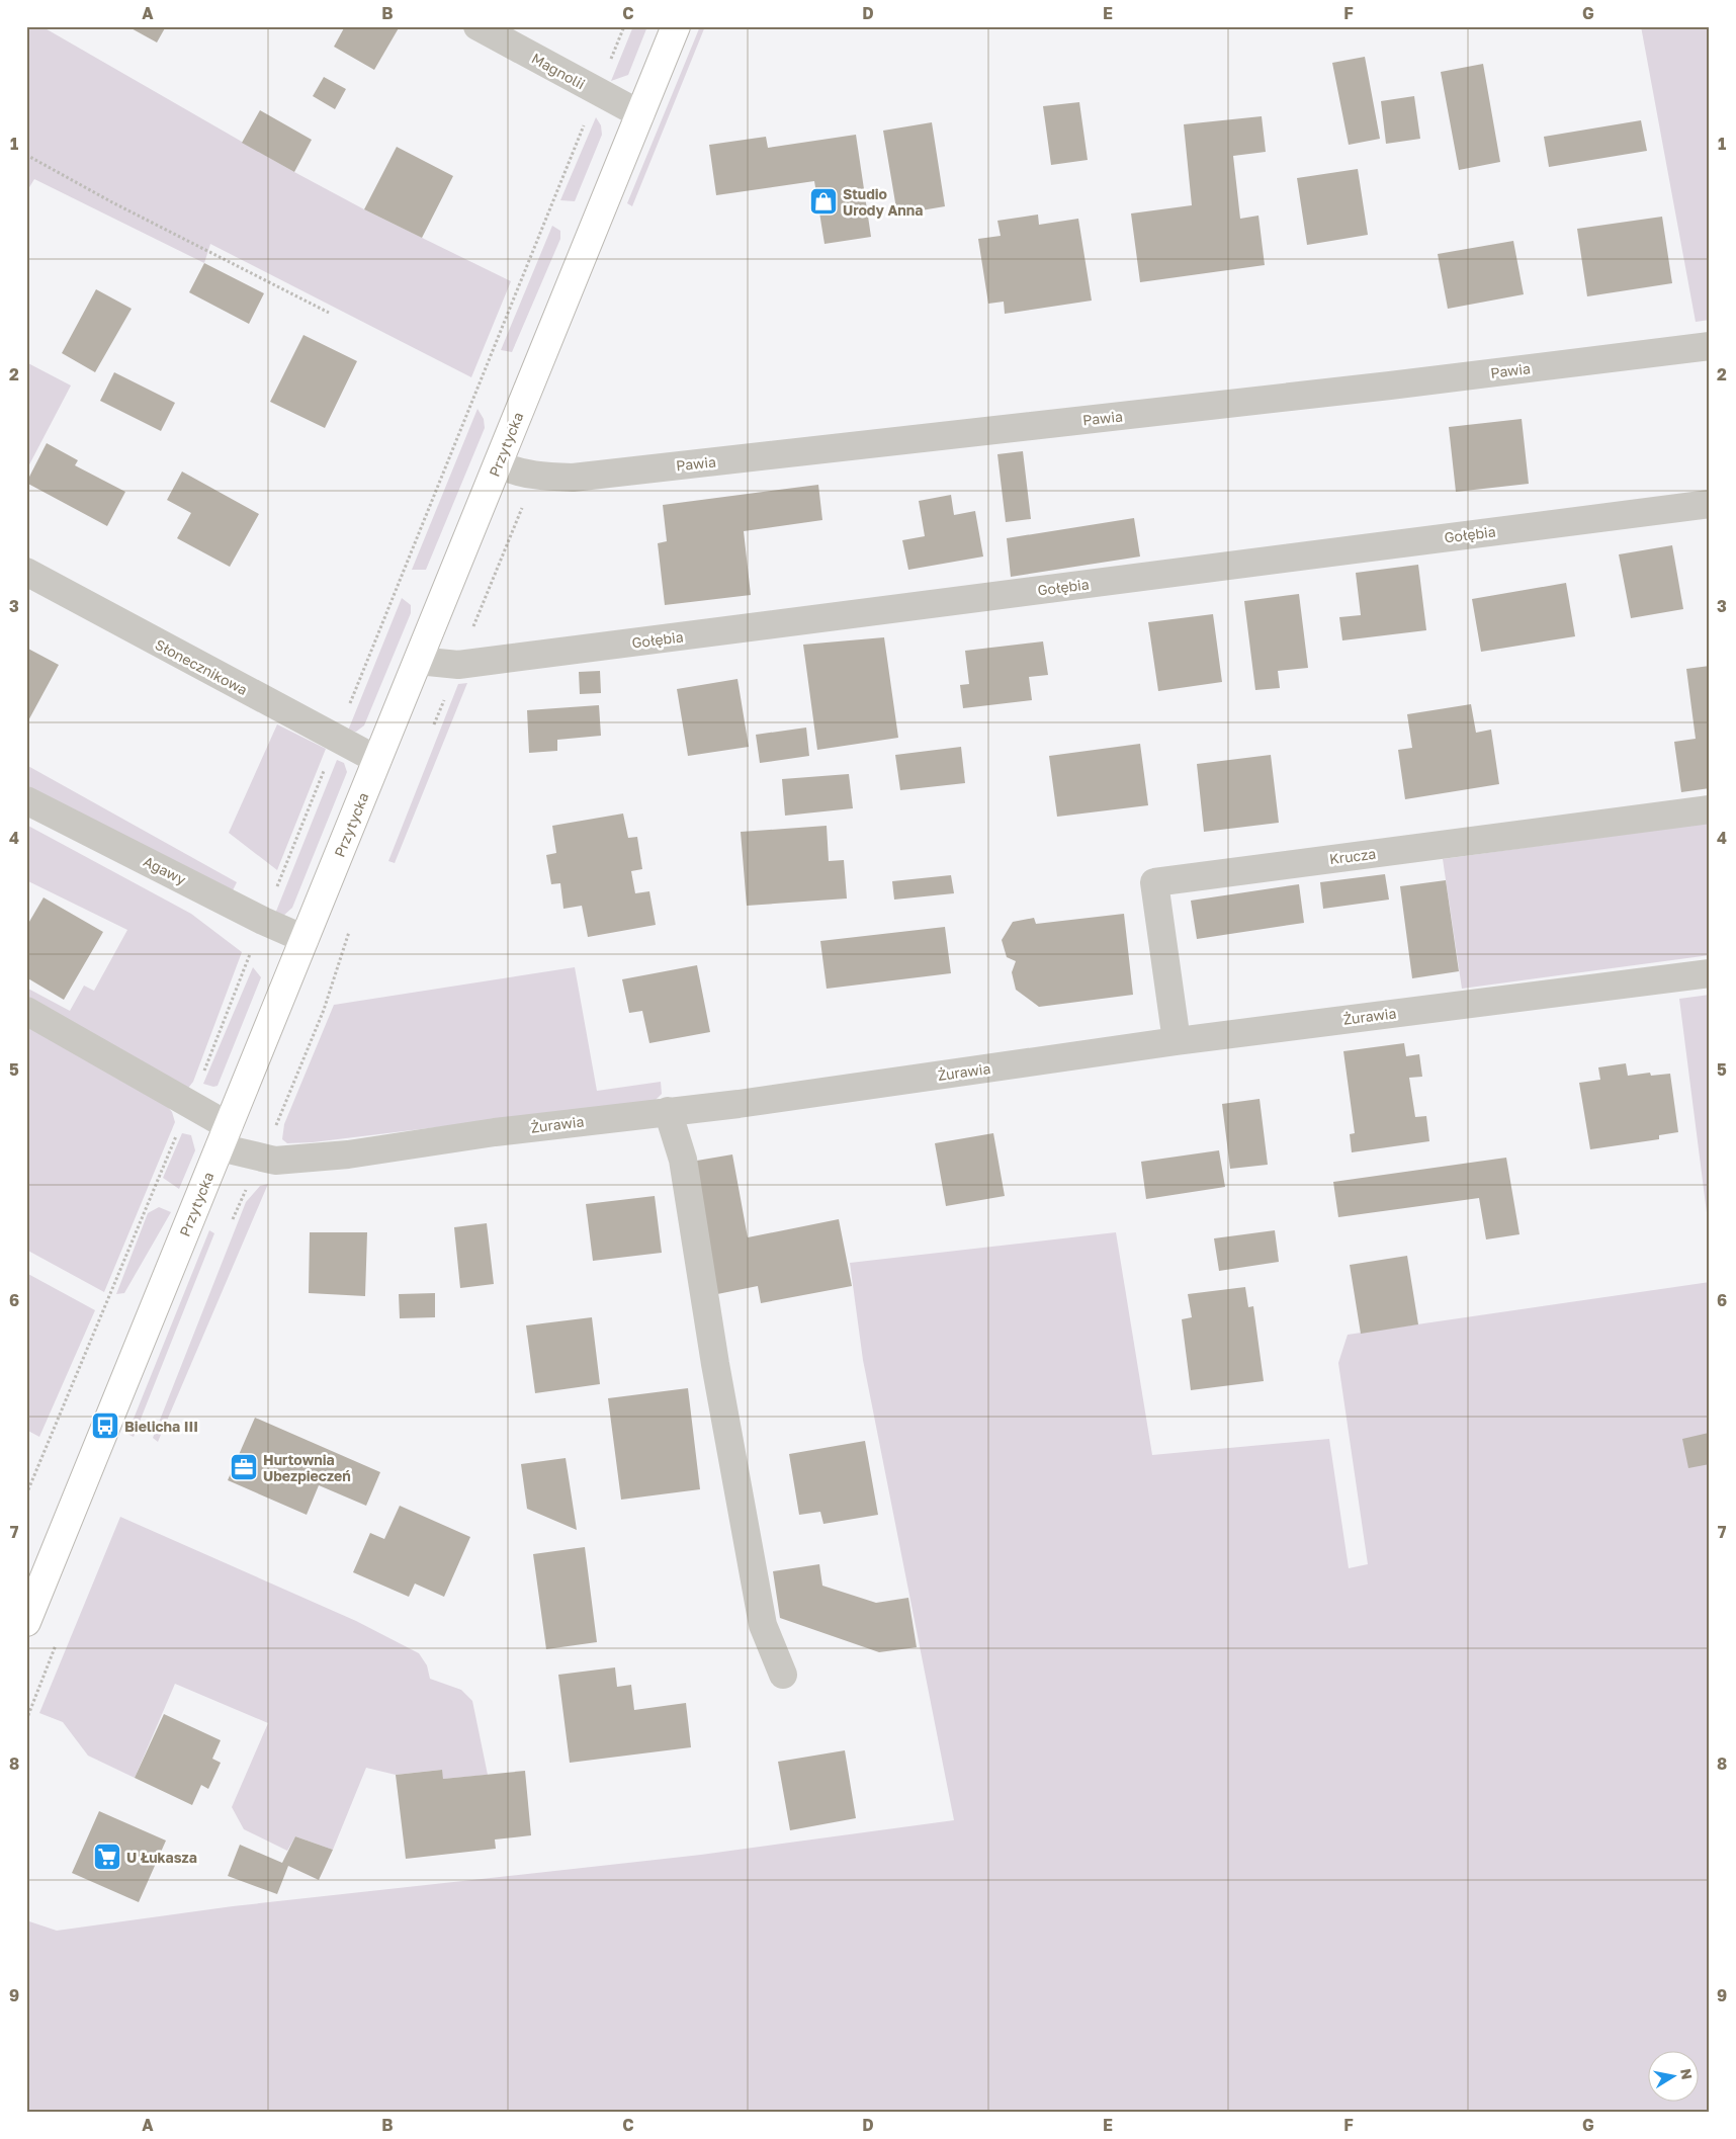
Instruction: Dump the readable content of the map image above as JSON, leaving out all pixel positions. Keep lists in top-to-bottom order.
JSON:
{
  "streets": {
    "main road": ["Przytycka"],
    "street": [
      "Magnolii",
      "Pawia",
      "Gołębia",
      "Słonecznikowa",
      "Krucza",
      "Agawy",
      "Żurawia"
    ]
  },
  "crossings": [
    ["Magnolii", "Przytycka"],
    ["Pawia", "Przytycka"],
    ["Przytycka", "Gołębia"],
    ["Przytycka", "Słonecznikowa"],
    ["Przytycka", "Agawy"],
    ["Przytycka", "Żurawia"],
    ["Krucza", "Żurawia"]
  ],
  "places": {
    "shop": ["Studio Urody Anna"],
    "bus stop": ["Bielicha III"],
    "office": ["Hurtownia Ubezpieczeń"],
    "supermarket": ["U Łukasza"]
  },
  "north": "right",
  "grid": {
    "columns": [
      "A",
      "B",
      "C",
      "D",
      "E",
      "F",
      "G"
    ],
    "rows": [
      "1",
      "2",
      "3",
      "4",
      "5",
      "6",
      "7",
      "8",
      "9"
    ]
  }
}
